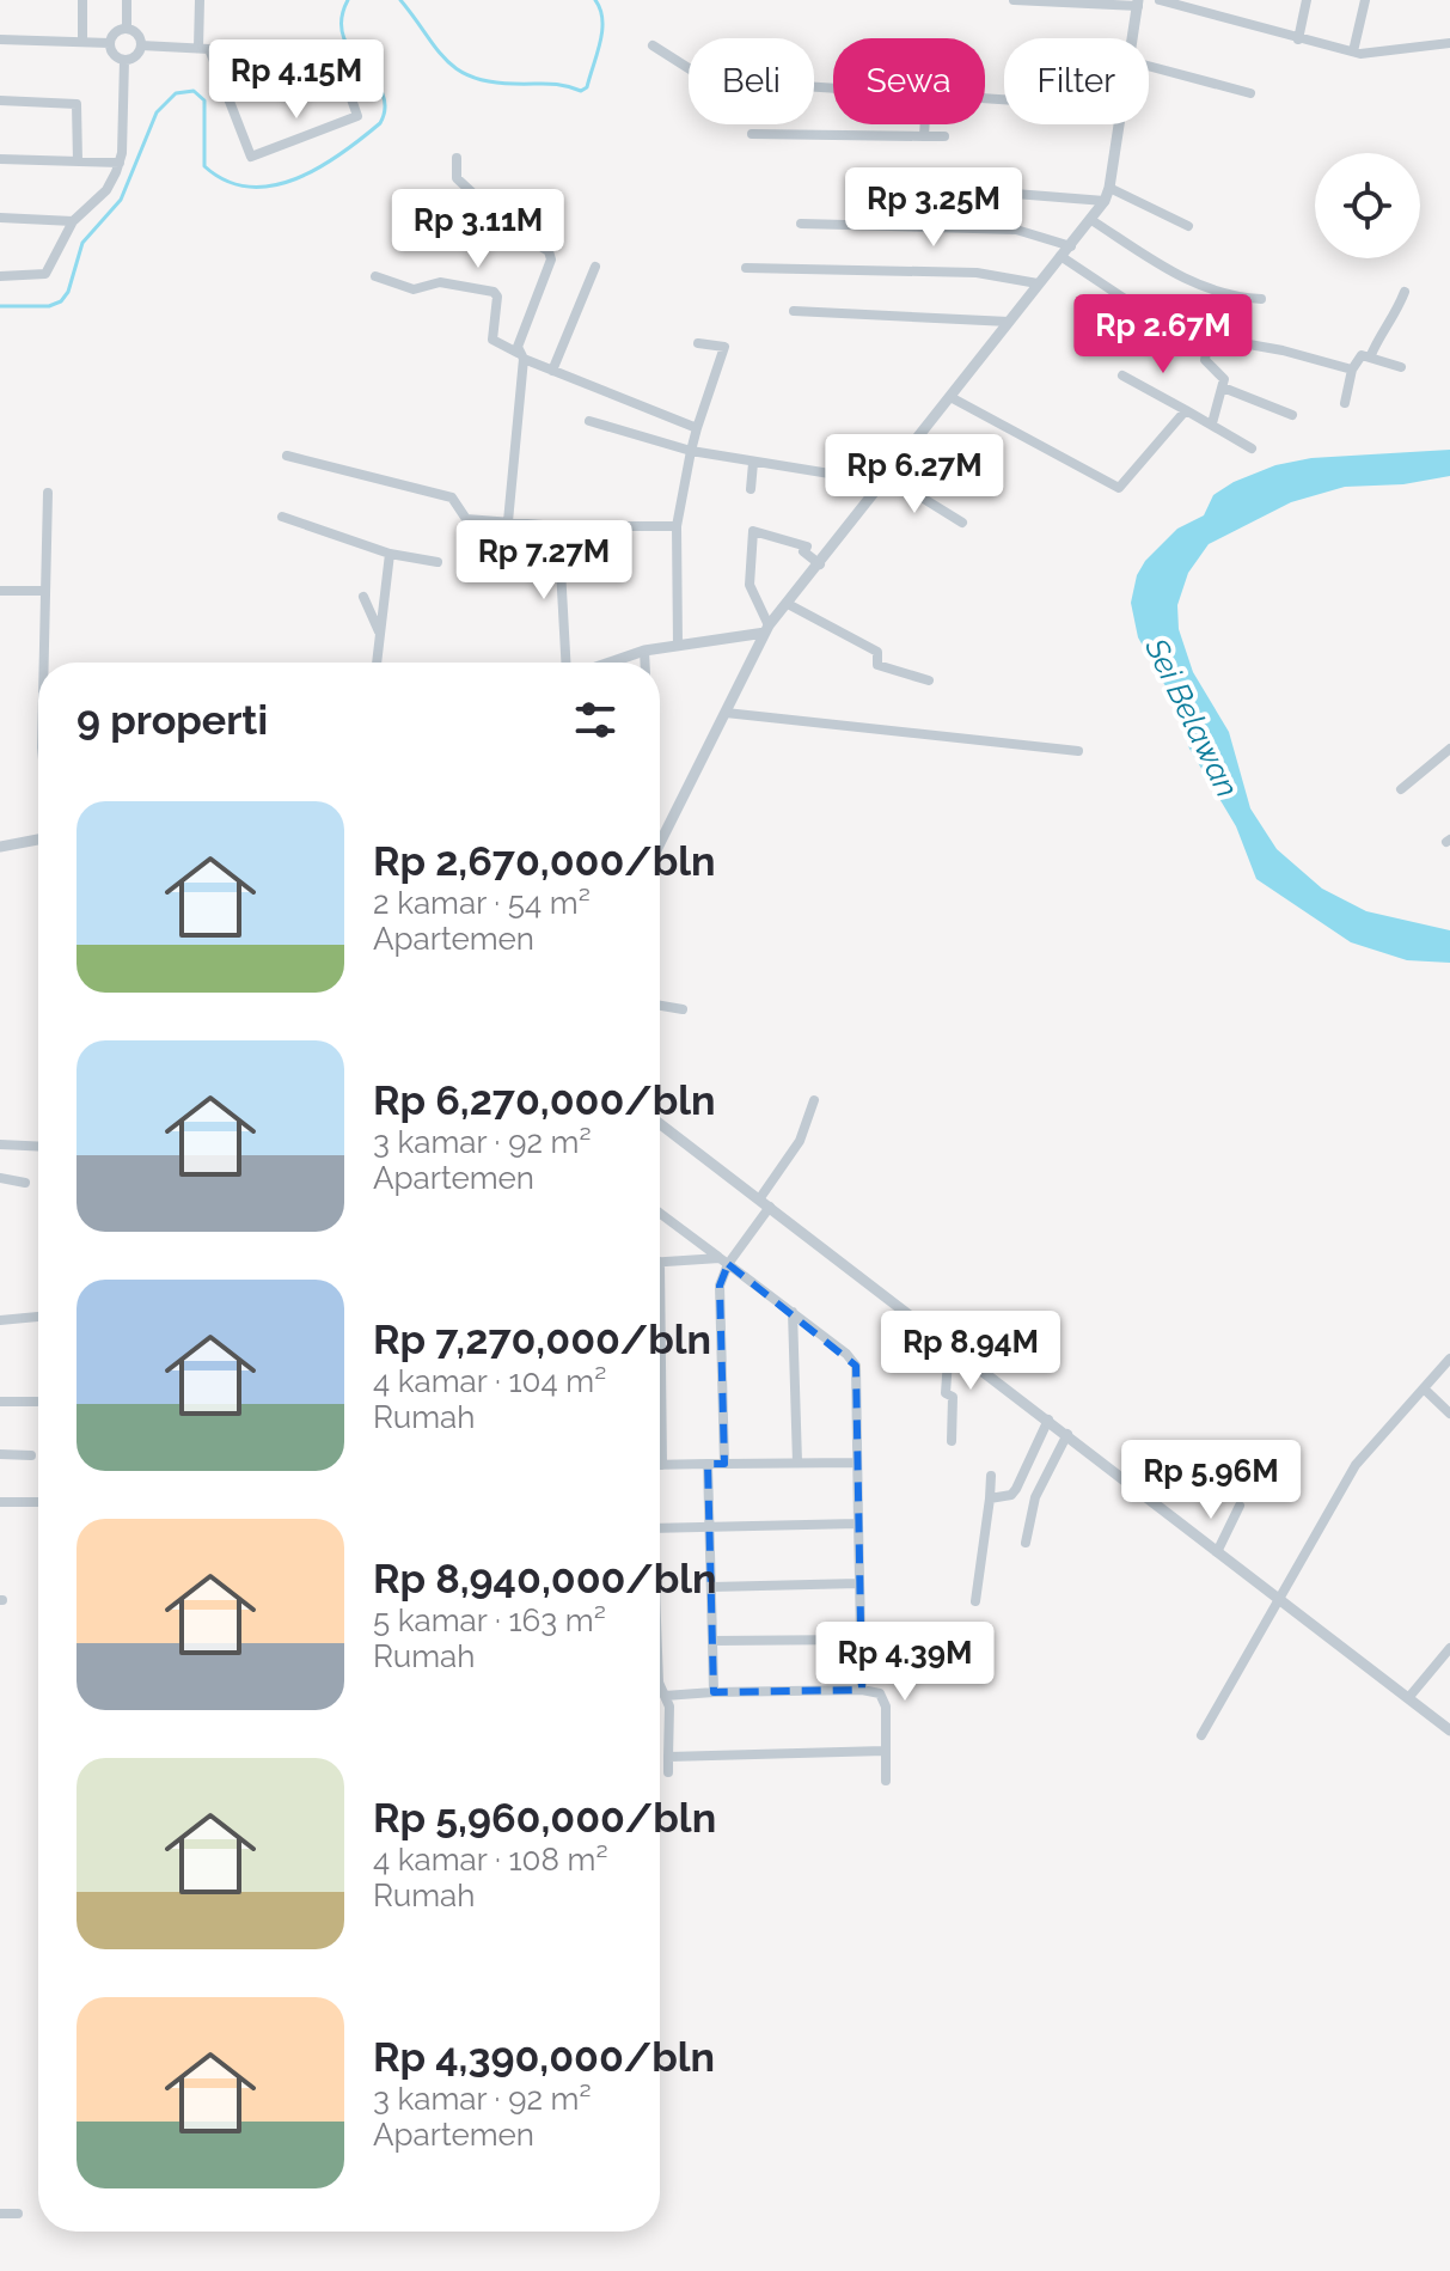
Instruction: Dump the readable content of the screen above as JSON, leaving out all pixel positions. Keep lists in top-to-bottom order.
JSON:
{
  "water": ["Sei Belawan"],
  "page": {
    "chip": ["Beli", "Sewa", "Filter"],
    "price": [
      "Rp 4.15M",
      "Rp 3.25M",
      "Rp 3.11M",
      "Rp 2.67M",
      "Rp 6.27M",
      "Rp 7.27M",
      "Rp 8.94M",
      "Rp 5.96M",
      "Rp 4.39M"
    ],
    "heading": "9 properti",
    "list": [
      {
        "name": "Rp 2,670,000/bln",
        "note": "2 kamar · 54 m² · Apartemen"
      },
      {
        "name": "Rp 6,270,000/bln",
        "note": "3 kamar · 92 m² · Apartemen"
      },
      {
        "name": "Rp 7,270,000/bln",
        "note": "4 kamar · 104 m² · Rumah"
      },
      {
        "name": "Rp 8,940,000/bln",
        "note": "5 kamar · 163 m² · Rumah"
      },
      {
        "name": "Rp 5,960,000/bln",
        "note": "4 kamar · 108 m² · Rumah"
      },
      {
        "name": "Rp 4,390,000/bln",
        "note": "3 kamar · 92 m² · Apartemen"
      }
    ]
  }
}
